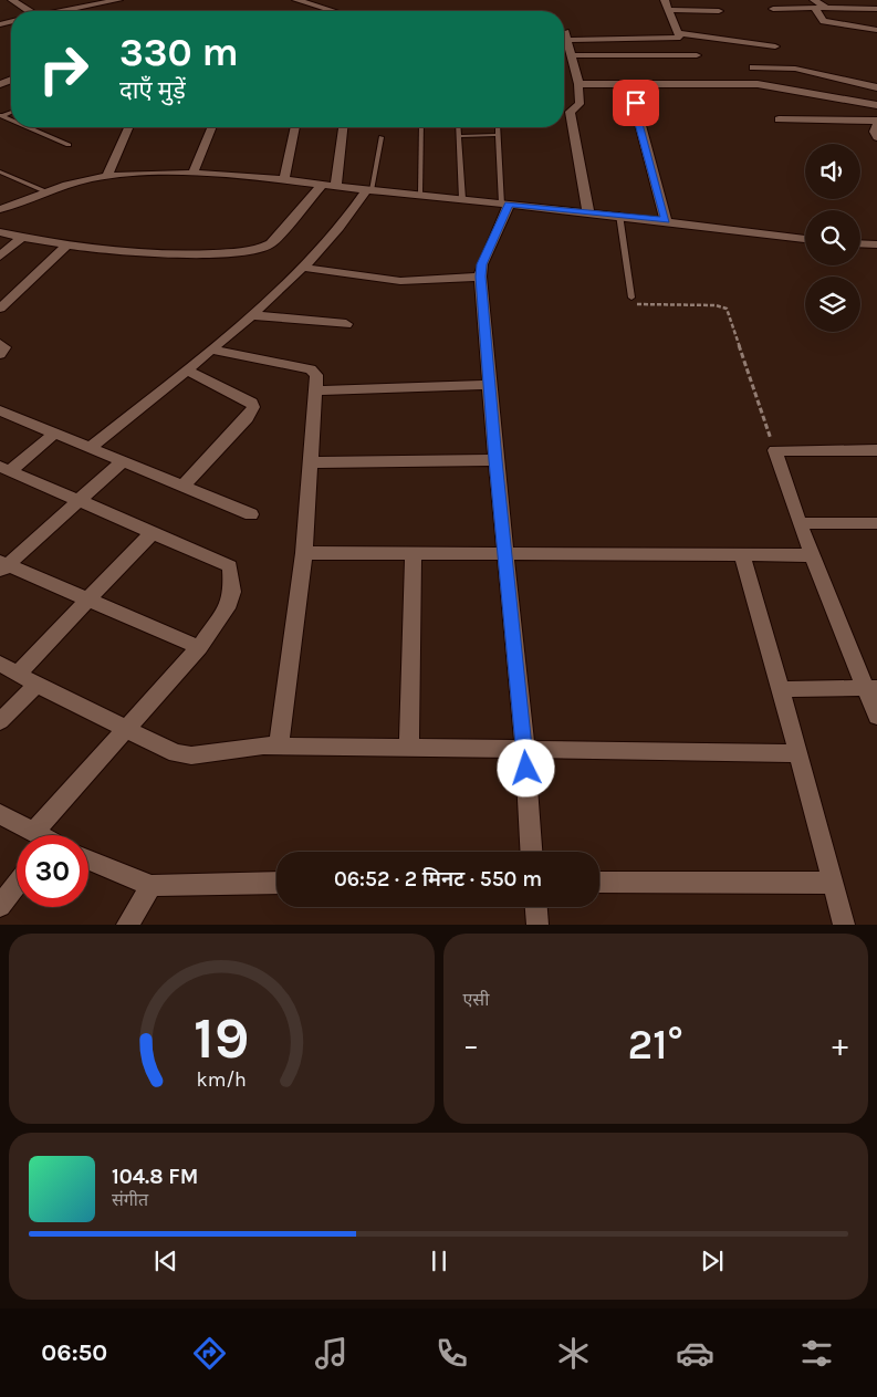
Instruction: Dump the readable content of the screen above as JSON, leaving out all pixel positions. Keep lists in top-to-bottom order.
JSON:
{
  "page": {
    "turn": ["330 m", "दाएँ मुड़ें"],
    "limit": "30",
    "trip": "06:52 · 2 मिनट · 550 m",
    "tile": "एसी",
    "heat": ["−", "21°", "+"],
    "song": ["104.8 FM", "संगीत"],
    "tabs": "06:50",
    "gauge": ["19", "km/h"]
  }
}
